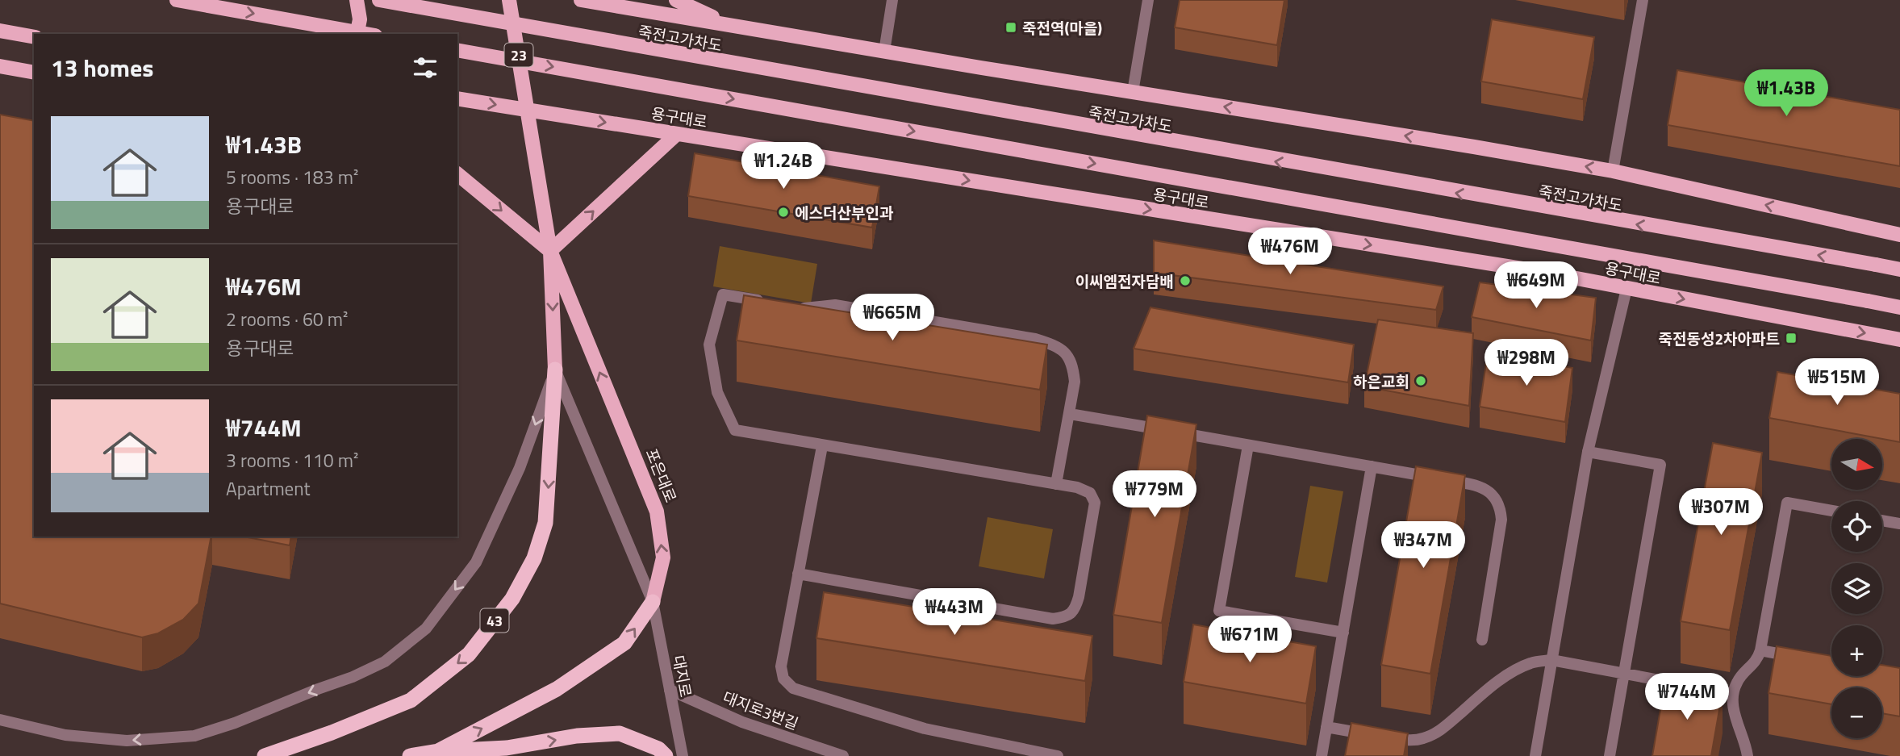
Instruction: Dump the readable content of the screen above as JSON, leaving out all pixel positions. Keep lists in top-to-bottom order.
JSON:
{
  "streets": {
    "highway": ["포은대로", "43"],
    "main road": ["죽전고가차도", "23", "용구대로"],
    "street": ["대지로", "대지로3번길"]
  },
  "crossings": [
    ["용구대로", "포은대로"],
    ["포은대로", "대지로"],
    ["대지로", "대지로3번길"]
  ],
  "places": {
    "transit": ["죽전역(마을)", "죽전동성2차아파트"],
    "other": ["에스더산부인과", "이씨엠전자담배", "하은교회"]
  },
  "north": "right",
  "page": {
    "heading": "13 homes",
    "price": [
      "₩1.43B",
      "₩1.24B",
      "₩476M",
      "₩649M",
      "₩665M",
      "₩298M",
      "₩515M",
      "₩779M",
      "₩307M",
      "₩347M",
      "₩443M",
      "₩671M",
      "₩744M"
    ],
    "list": [
      {
        "name": "₩1.43B",
        "note": "5 rooms · 183 m² · 용구대로"
      },
      {
        "name": "₩476M",
        "note": "2 rooms · 60 m² · 용구대로"
      },
      {
        "name": "₩744M",
        "note": "3 rooms · 110 m² · Apartment"
      }
    ],
    "map_buttons": ["+", "−"]
  }
}
